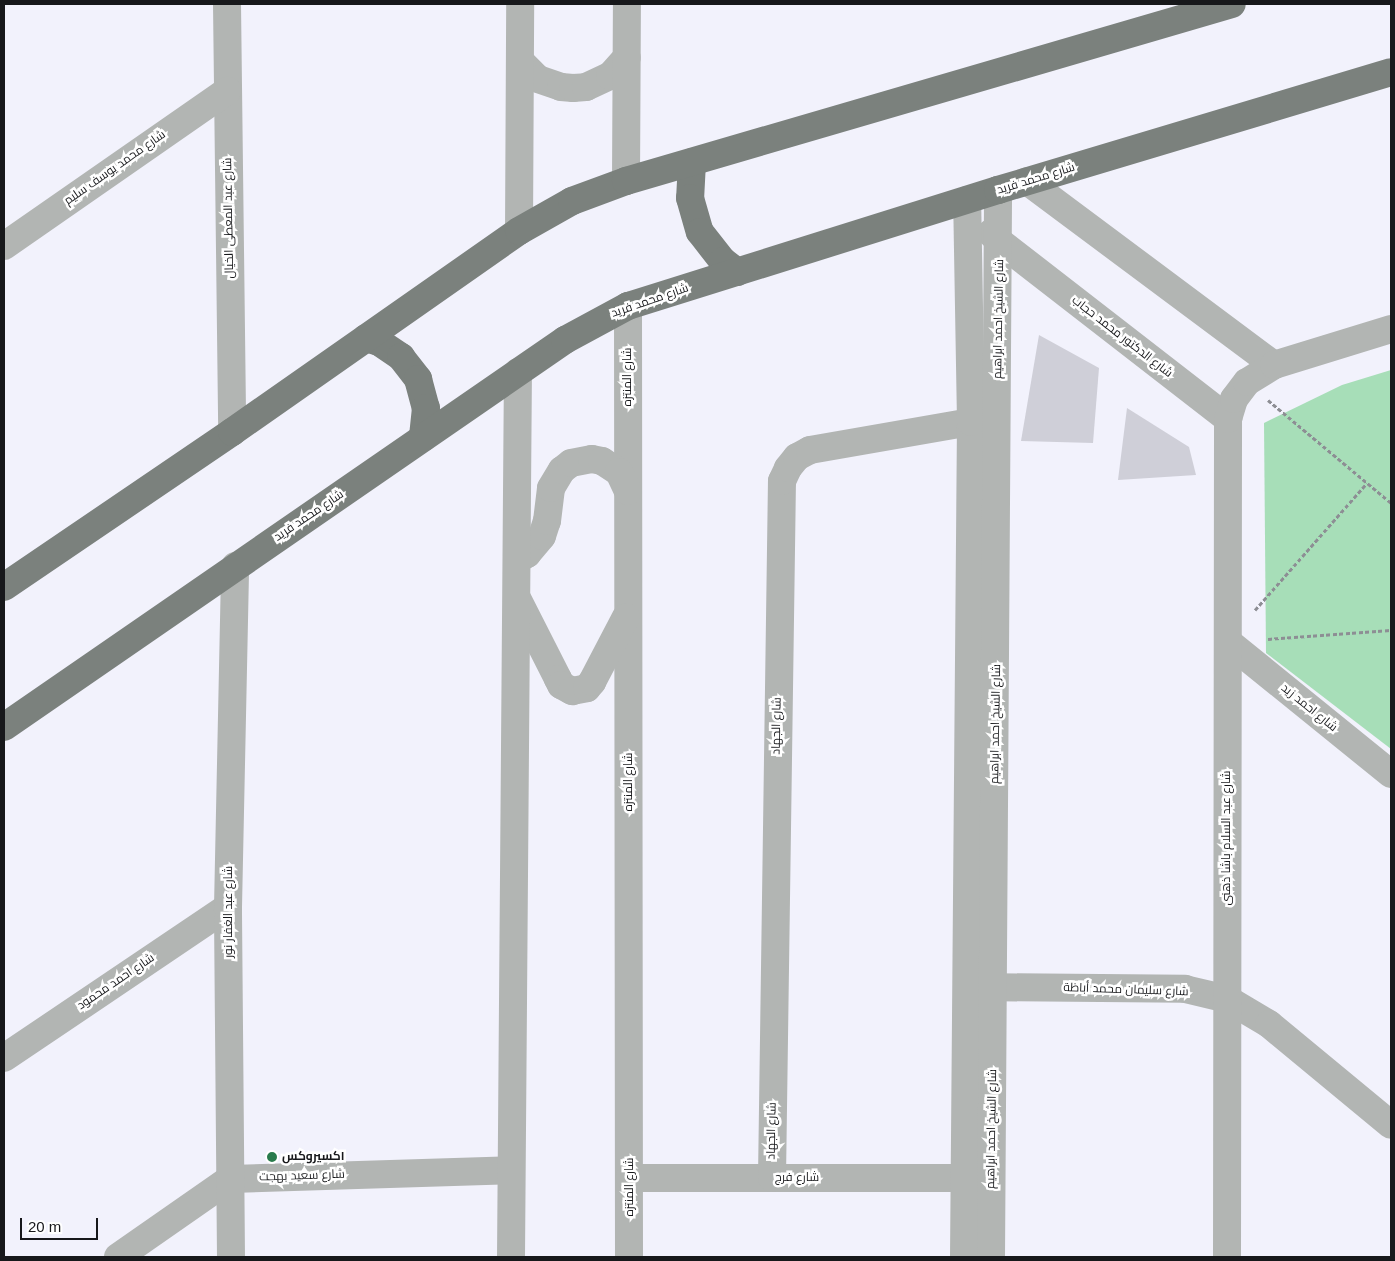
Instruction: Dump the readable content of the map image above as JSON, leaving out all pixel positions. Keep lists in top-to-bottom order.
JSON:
{
  "streets": {
    "main road": ["شارع محمد فريد"],
    "street": [
      "شارع محمد يوسف سليم",
      "شارع عبد المعطى الخيال",
      "شارع الشيخ احمد ابراهيم",
      "شارع الدكتور محمد حجاب",
      "شارع المنتزه",
      "شارع احمد زيد",
      "شارع الجهاد",
      "شارع عبد السلام باشا ذهنى",
      "شارع عبد الغفار نور",
      "شارع احمد محمود",
      "شارع سليمان محمد أباظة",
      "شارع سعيد بهجت",
      "شارع فرج"
    ]
  },
  "crossings": [
    ["شارع محمد يوسف سليم", "شارع عبد المعطى الخيال"],
    ["شارع محمد فريد", "شارع الشيخ احمد ابراهيم"],
    ["شارع محمد فريد", "شارع الدكتور محمد حجاب"],
    ["شارع محمد فريد", "شارع المنتزه"],
    ["شارع محمد فريد", "شارع عبد الغفار نور"],
    ["شارع الشيخ احمد ابراهيم", "شارع الدكتور محمد حجاب"],
    ["شارع الشيخ احمد ابراهيم", "شارع سليمان محمد أباظة"],
    ["شارع الدكتور محمد حجاب", "شارع عبد السلام باشا ذهنى"],
    ["شارع المنتزه", "شارع فرج"],
    ["شارع احمد زيد", "شارع عبد السلام باشا ذهنى"],
    ["شارع الجهاد", "شارع فرج"],
    ["شارع عبد السلام باشا ذهنى", "شارع سليمان محمد أباظة"],
    ["شارع عبد الغفار نور", "شارع احمد محمود"],
    ["شارع عبد الغفار نور", "شارع سعيد بهجت"]
  ],
  "places": ["اكسيروكس"],
  "scale_bar": "20 m"
}
